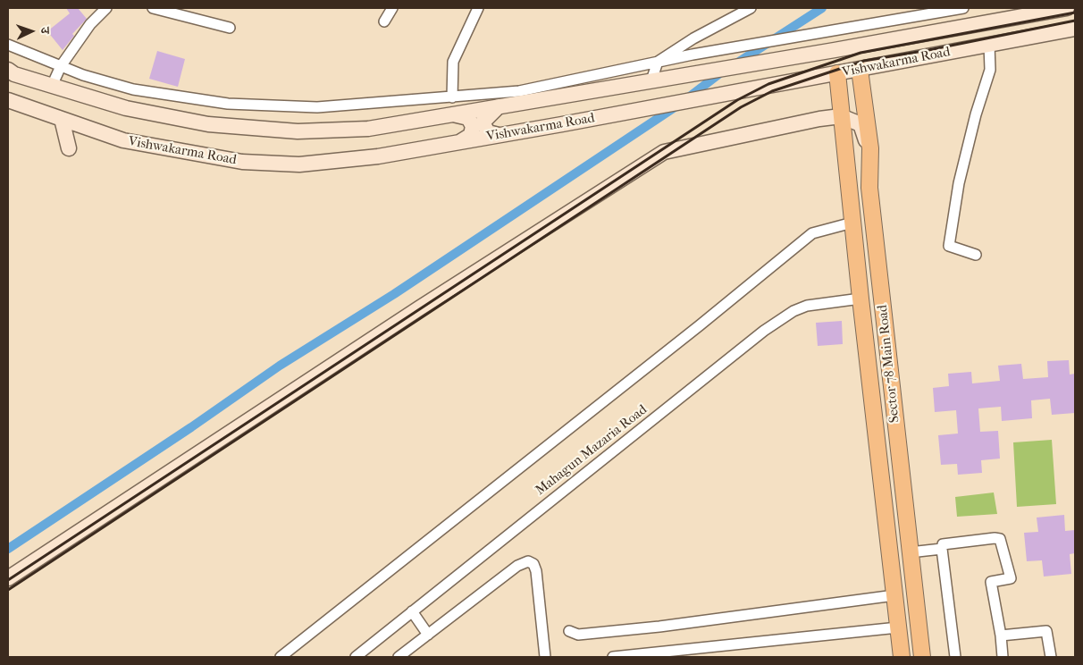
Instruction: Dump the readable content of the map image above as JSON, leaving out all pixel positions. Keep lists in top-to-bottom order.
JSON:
{
  "streets": {
    "main road": ["Vishwakarma Road", "Sector 78 Main Road"],
    "street": ["Mahagun Mazaria Road"]
  },
  "crossings": [
    ["Vishwakarma Road", "Sector 78 Main Road"],
    ["Sector 78 Main Road", "Mahagun Mazaria Road"]
  ],
  "north": "right"
}
